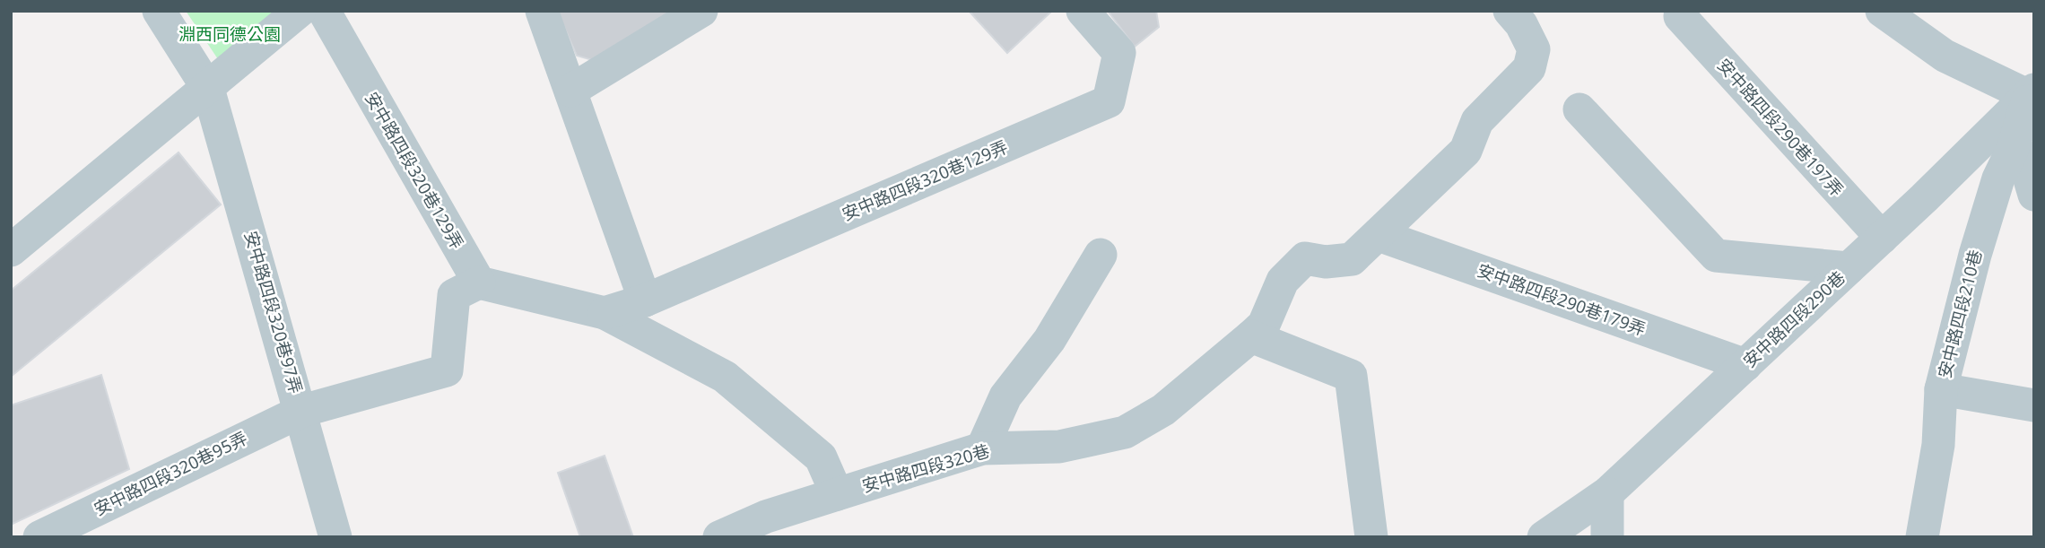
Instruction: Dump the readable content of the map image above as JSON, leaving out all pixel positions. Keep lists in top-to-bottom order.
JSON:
{
  "streets": {
    "street": [
      "安中路四段290巷197弄",
      "安中路四段320巷129弄",
      "安中路四段290巷179弄",
      "安中路四段320巷97弄",
      "安中路四段210巷",
      "安中路四段290巷",
      "安中路四段320巷",
      "安中路四段320巷95弄"
    ]
  },
  "crossings": [
    ["安中路四段290巷197弄", "安中路四段290巷"],
    ["安中路四段320巷129弄", "安中路四段320巷95弄"],
    ["安中路四段290巷179弄", "安中路四段290巷"],
    ["安中路四段290巷179弄", "安中路四段320巷"],
    ["安中路四段320巷97弄", "安中路四段320巷95弄"],
    ["安中路四段210巷", "安中路四段290巷"]
  ],
  "parks": ["淵西同德公園"]
}
